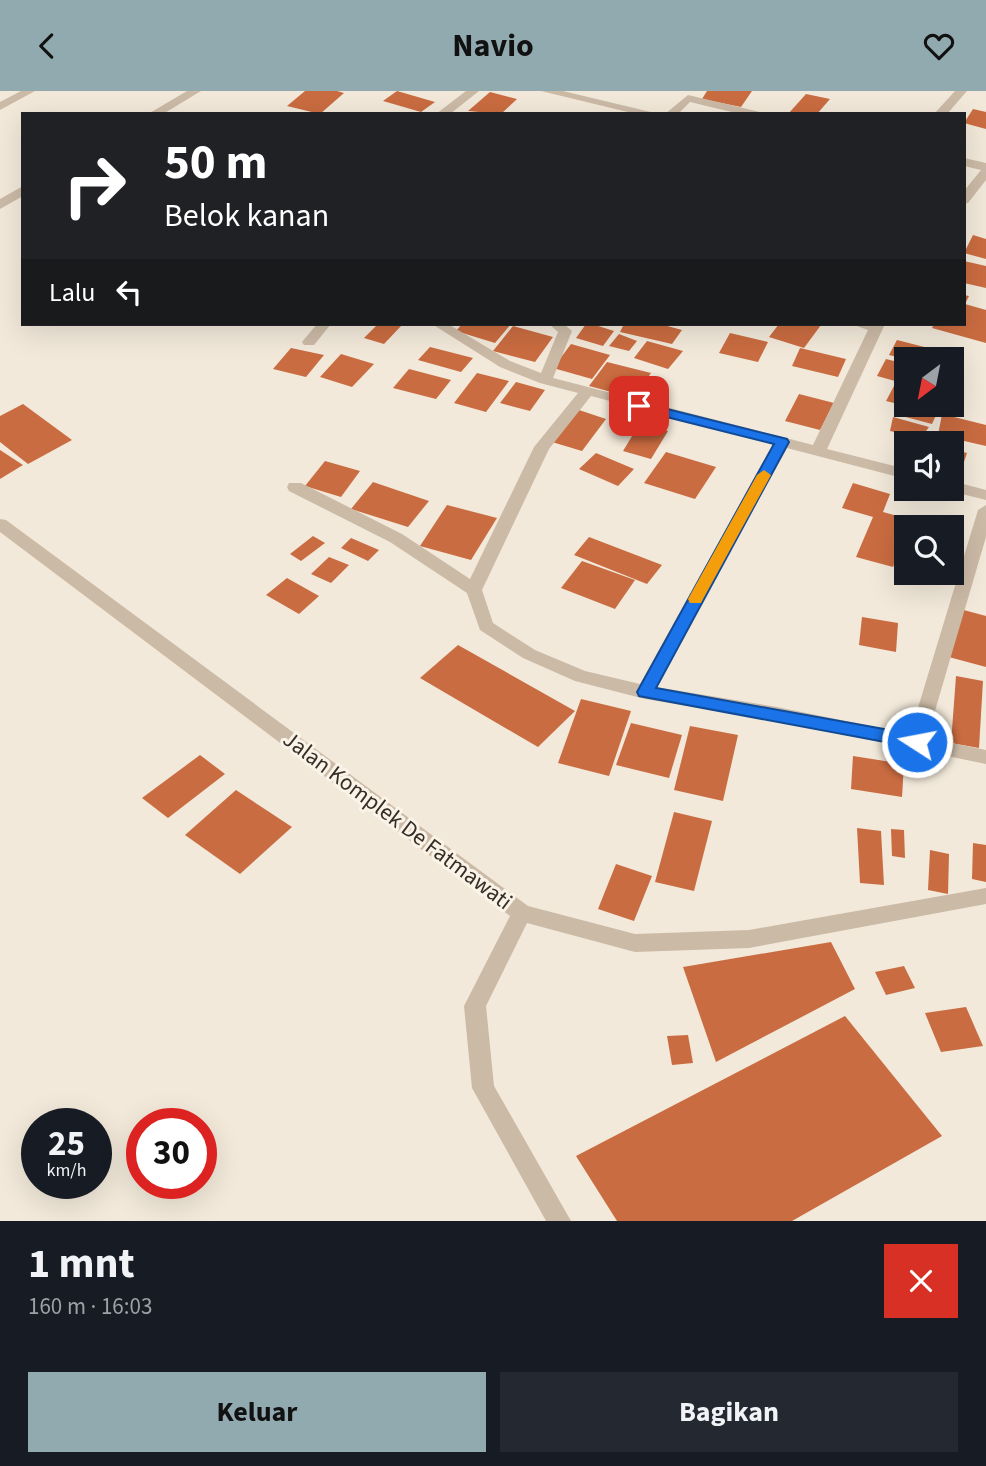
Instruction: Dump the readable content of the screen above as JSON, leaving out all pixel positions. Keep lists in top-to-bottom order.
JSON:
{
  "streets": {
    "street": ["Jalan Komplek De Fatmawati"]
  },
  "north": "bottom left",
  "page": {
    "header": "Navio",
    "turn": ["50 m", "Belok kanan"],
    "then": "Lalu",
    "speed": "25 km/h",
    "limit": "30",
    "heading": ["1 mnt", "160 m · 16:03"],
    "buttons": ["Keluar", "Bagikan"]
  }
}
